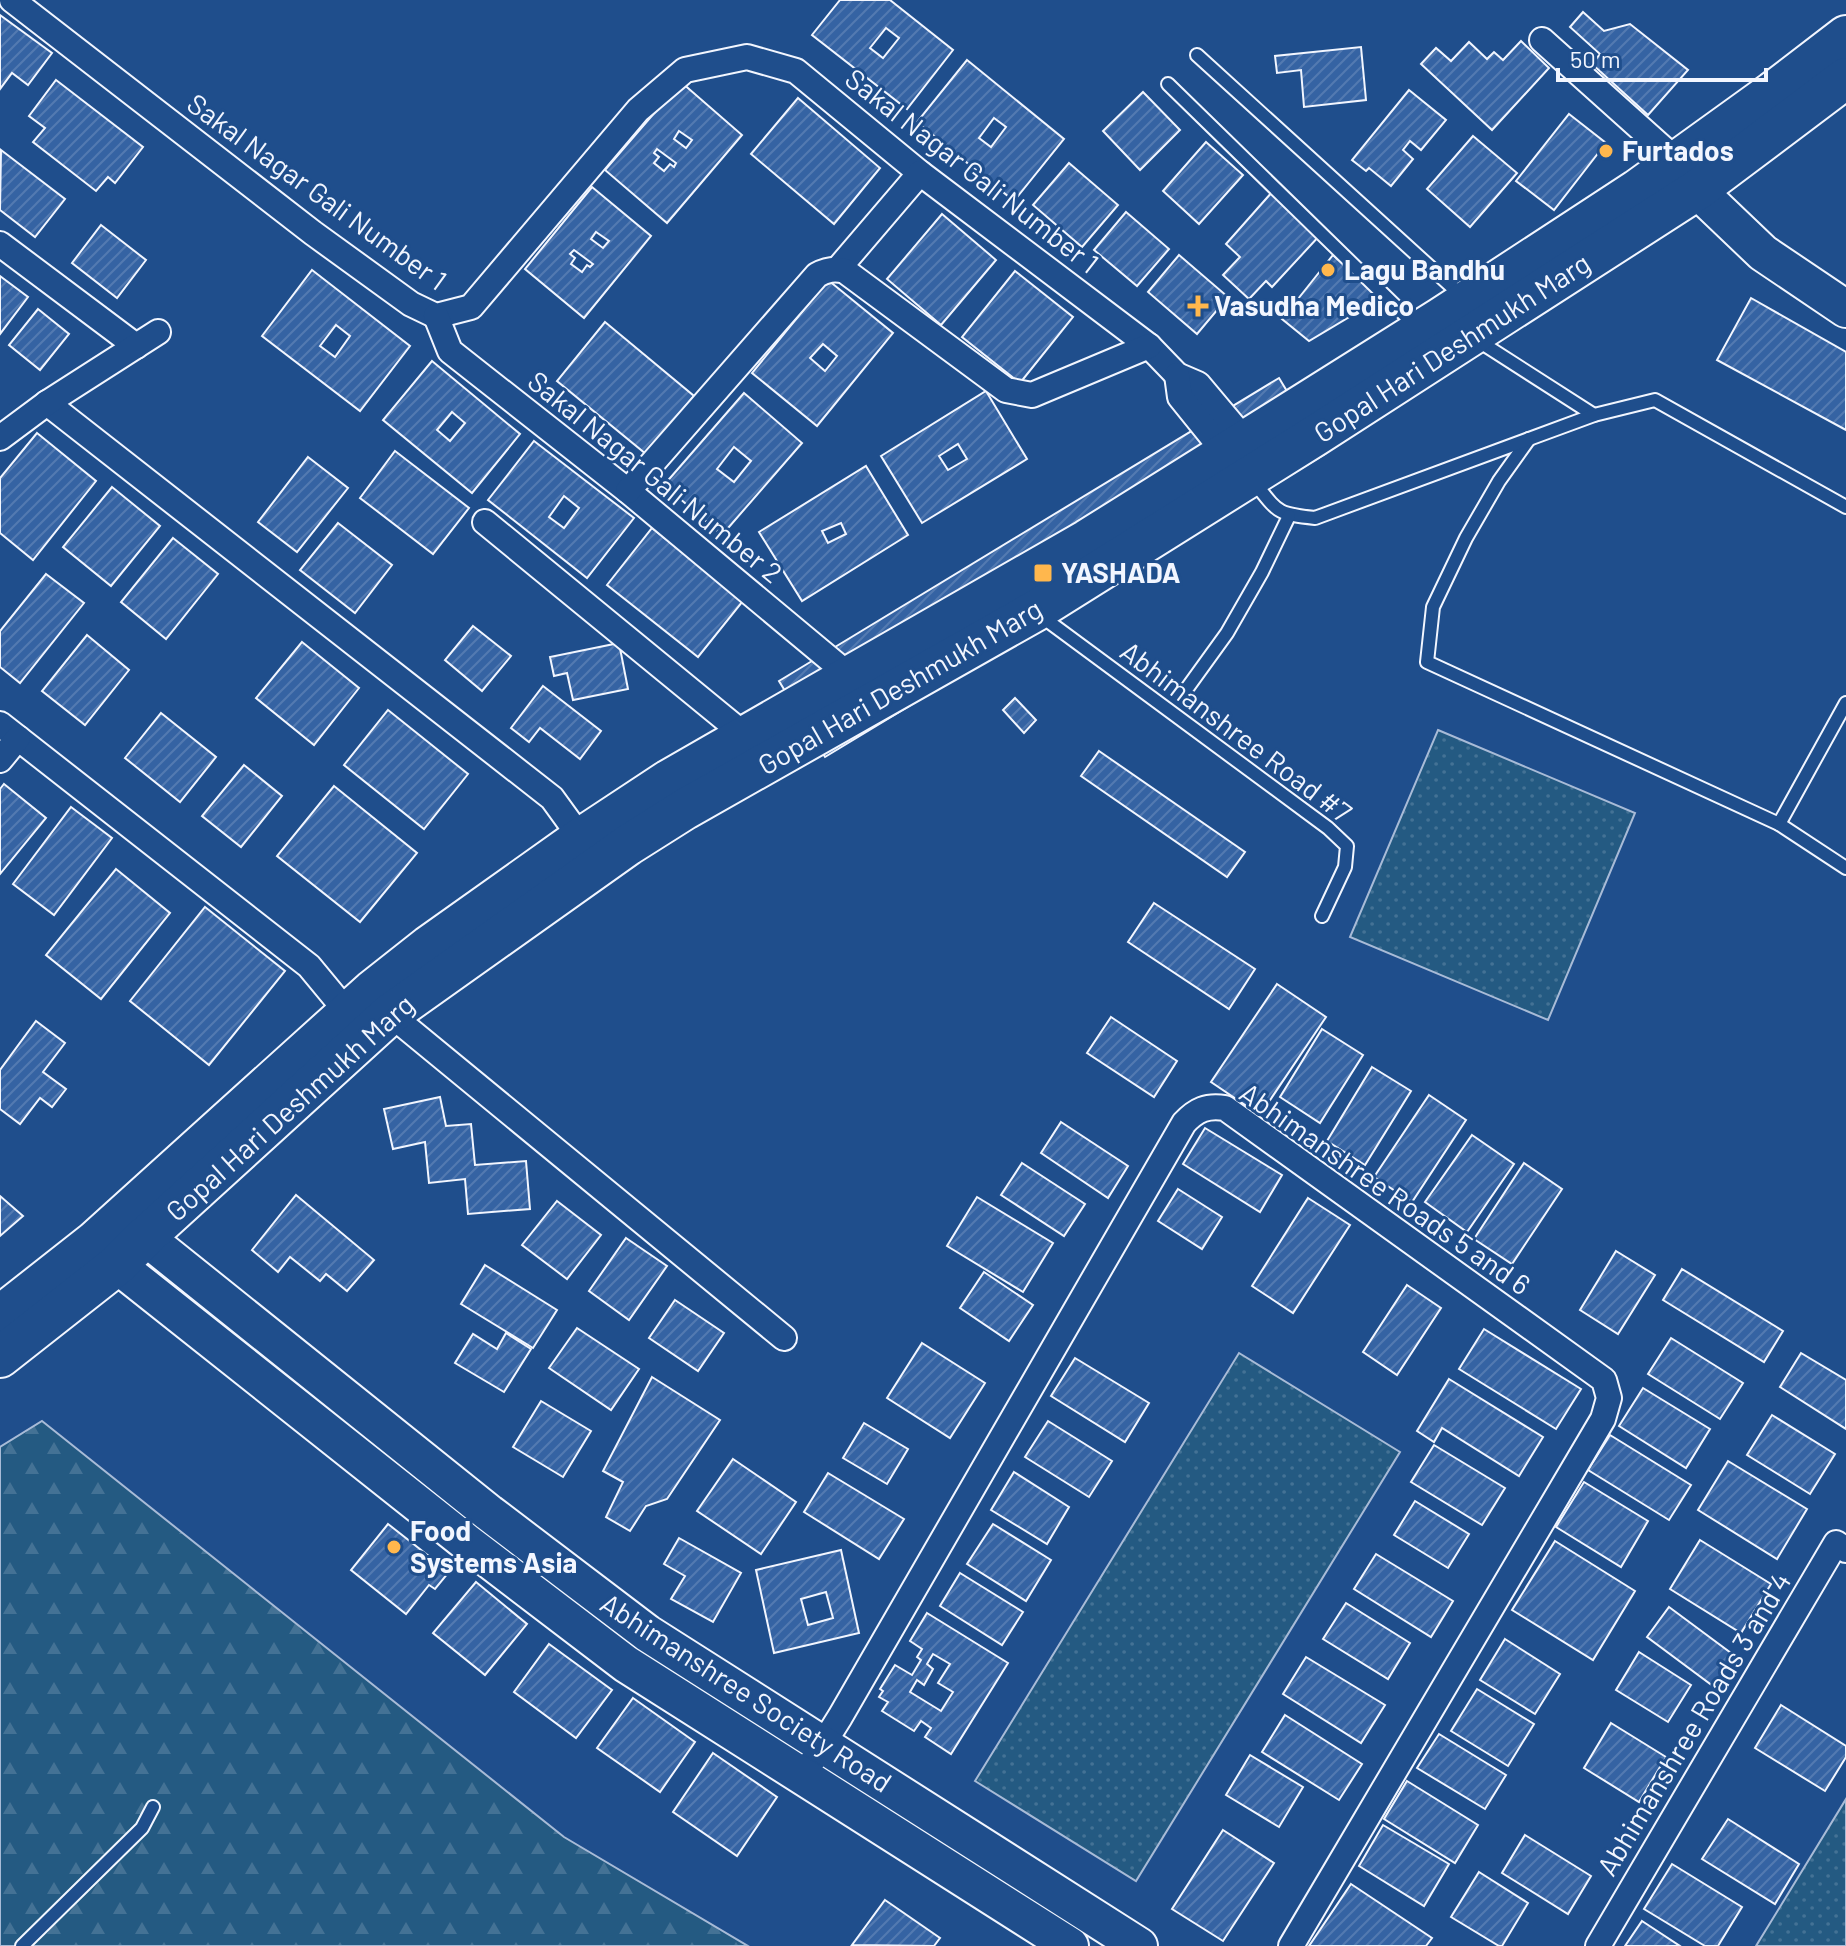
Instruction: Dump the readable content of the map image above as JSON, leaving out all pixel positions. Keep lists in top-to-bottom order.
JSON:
{
  "streets": {
    "main road": ["Gopal Hari Deshmukh Marg"],
    "street": [
      "Sakal Nagar Gali Number 1",
      "Sakal Nagar Gali Number 2",
      "Abhimanshree Roads 5 and 6",
      "Abhimanshree Society Road",
      "Abhimanshree Roads 3 and 4"
    ],
    "lane": ["Abhimanshree Road #7"]
  },
  "crossings": [
    ["Sakal Nagar Gali Number 1", "Gopal Hari Deshmukh Marg"],
    ["Sakal Nagar Gali Number 1", "Sakal Nagar Gali Number 2"],
    ["Gopal Hari Deshmukh Marg", "Sakal Nagar Gali Number 2"],
    ["Gopal Hari Deshmukh Marg", "Abhimanshree Road #7"],
    ["Gopal Hari Deshmukh Marg", "Abhimanshree Society Road"],
    ["Abhimanshree Roads 5 and 6", "Abhimanshree Society Road"]
  ],
  "places": {
    "other": ["Furtados", "Lagu Bandhu", "Food Systems Asia"],
    "health": ["Vasudha Medico"],
    "transit": ["YASHADA"]
  },
  "scale_bar": "50 m"
}
